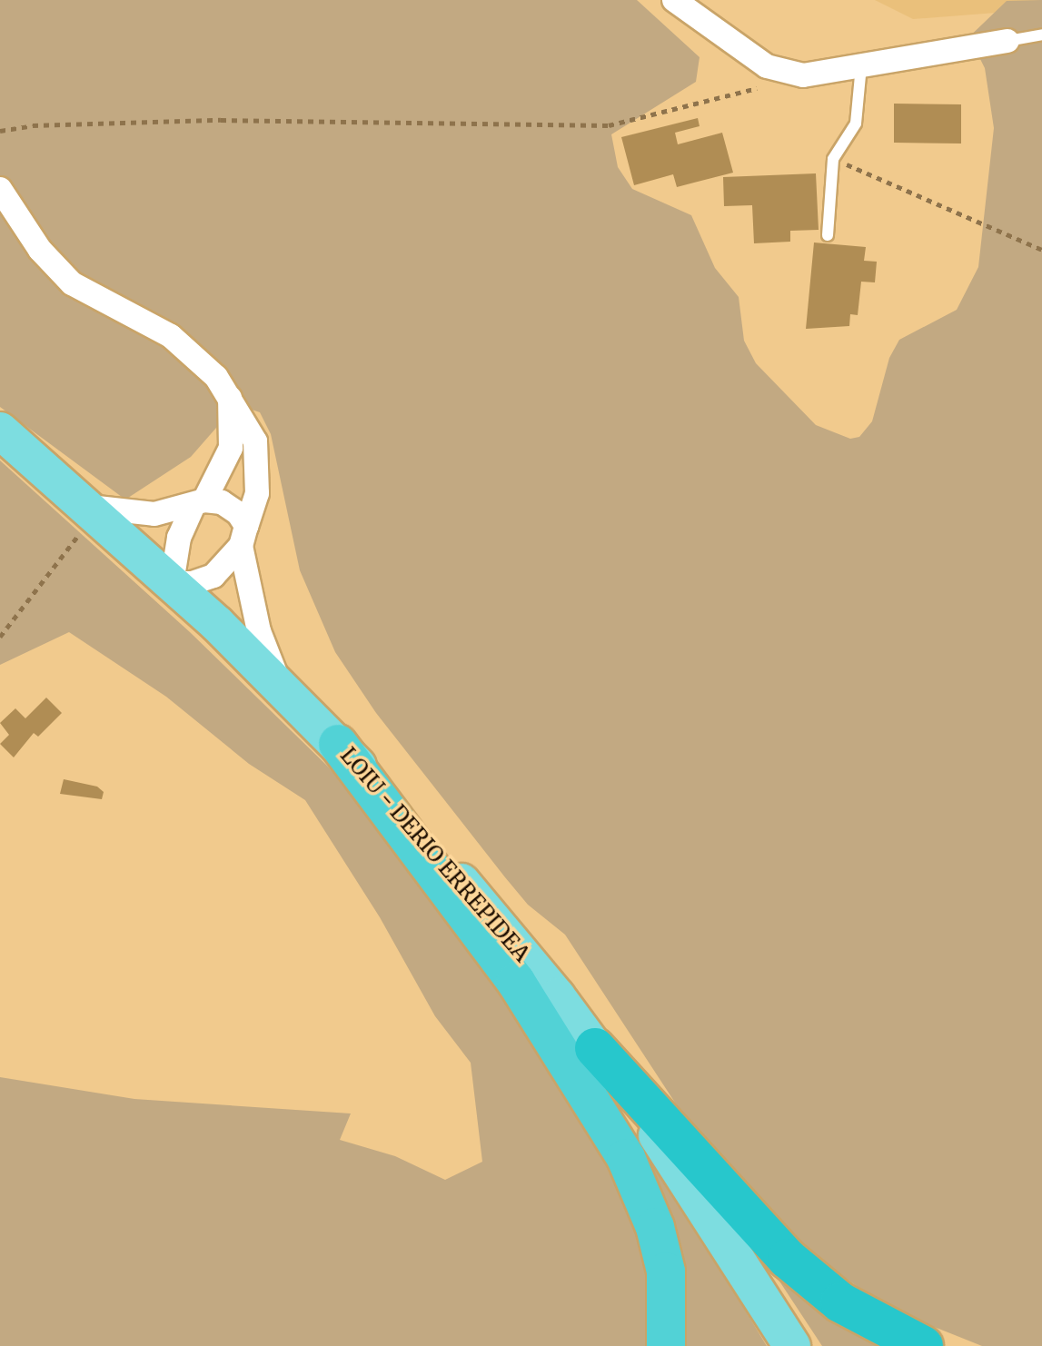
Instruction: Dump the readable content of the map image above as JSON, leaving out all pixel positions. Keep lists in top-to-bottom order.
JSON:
{
  "streets": {
    "main road": ["LOIU - DERIO ERREPIDEA"]
  }
}
